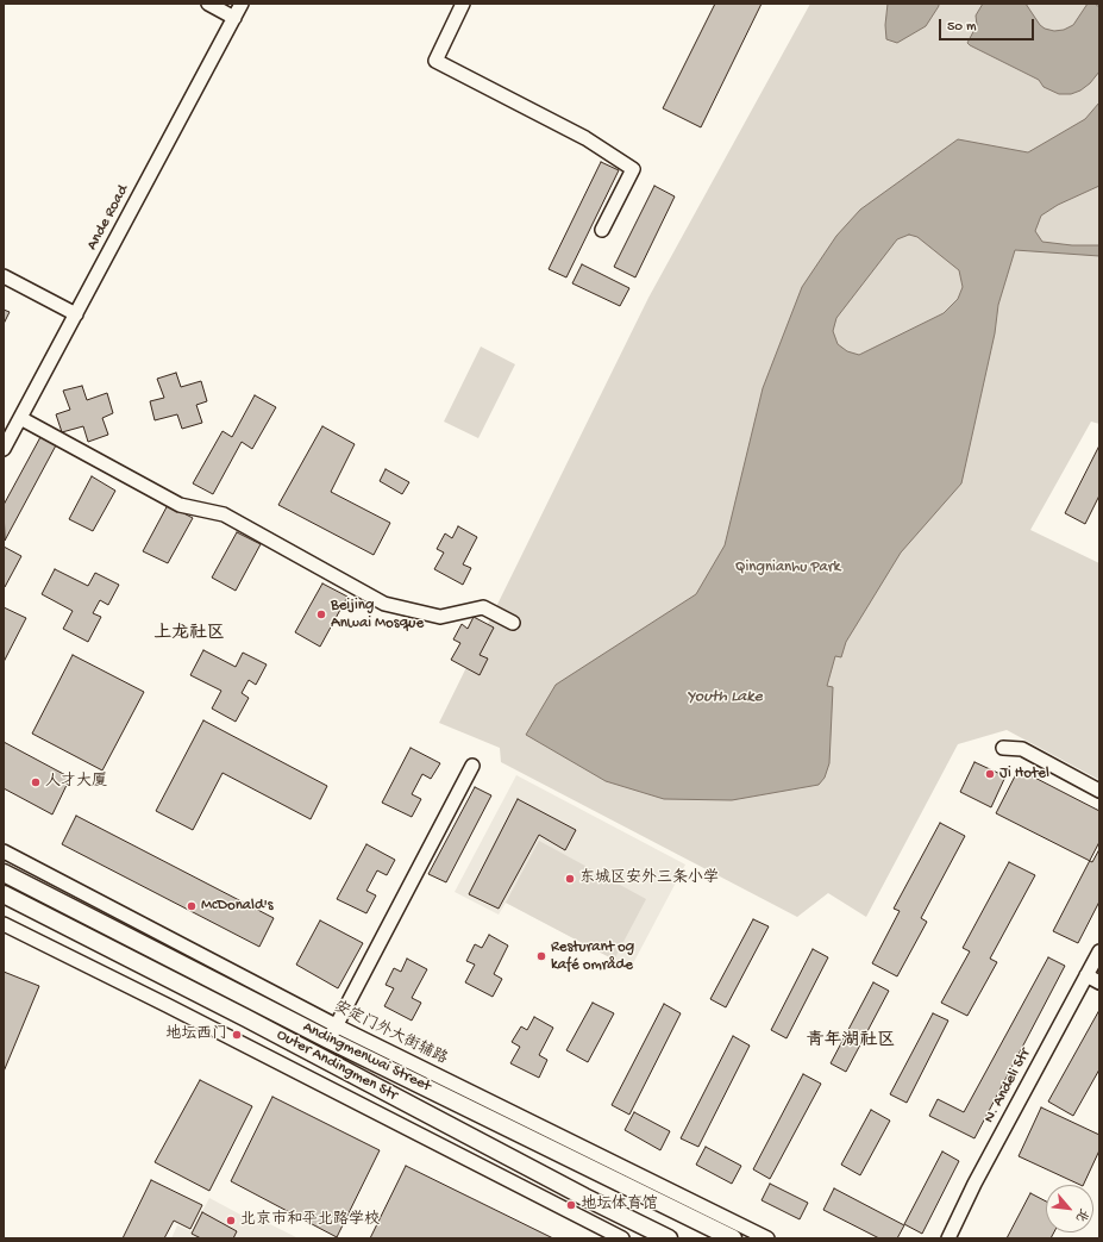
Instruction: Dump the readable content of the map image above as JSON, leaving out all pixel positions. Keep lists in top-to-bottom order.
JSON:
{
  "streets": {
    "main road": ["Andingmenwai Street", "Outer Andingmen Str"],
    "street": ["Ande Road", "安定门外大街辅路", "N. Andeli Str"]
  },
  "crossings": [
    ["安定门外大街辅路", "Andingmenwai Street"]
  ],
  "districts": ["上龙社区", "青年湖社区"],
  "water": ["Youth Lake"],
  "parks": ["Qingnianhu Park"],
  "places": [
    "Beijing Anwai Mosque",
    "Ji Hotel",
    "人才大厦",
    "东城区安外三条小学",
    "McDonald's",
    "Resturant og kafé område",
    "地坛西门",
    "地坛体育馆",
    "北京市和平北路学校"
  ],
  "scale_bar": "50 m",
  "north": "bottom right"
}
